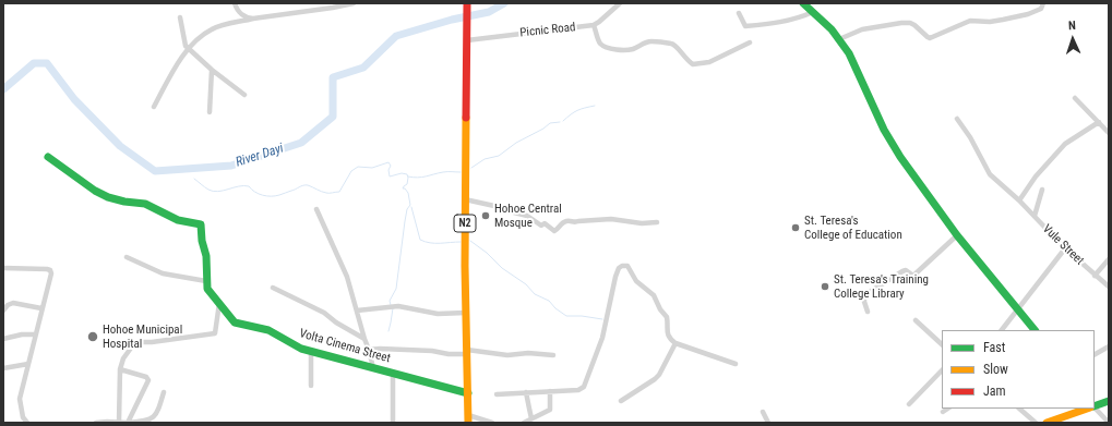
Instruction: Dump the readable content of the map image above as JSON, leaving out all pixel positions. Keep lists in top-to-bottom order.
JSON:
{
  "streets": {
    "main road": ["N2", "Volta Cinema Street"],
    "street": ["Picnic Road", "Vule Street"]
  },
  "crossings": [
    ["Picnic Road", "N2"],
    ["N2", "Volta Cinema Street"]
  ],
  "water": ["River Dayi"],
  "places": [
    "Hohoe Central Mosque",
    "St. Teresa's College of Education",
    "St. Teresa's Training College Library",
    "Hohoe Municipal Hospital"
  ],
  "legend": ["Fast", "Slow", "Jam"],
  "north": "top"
}
